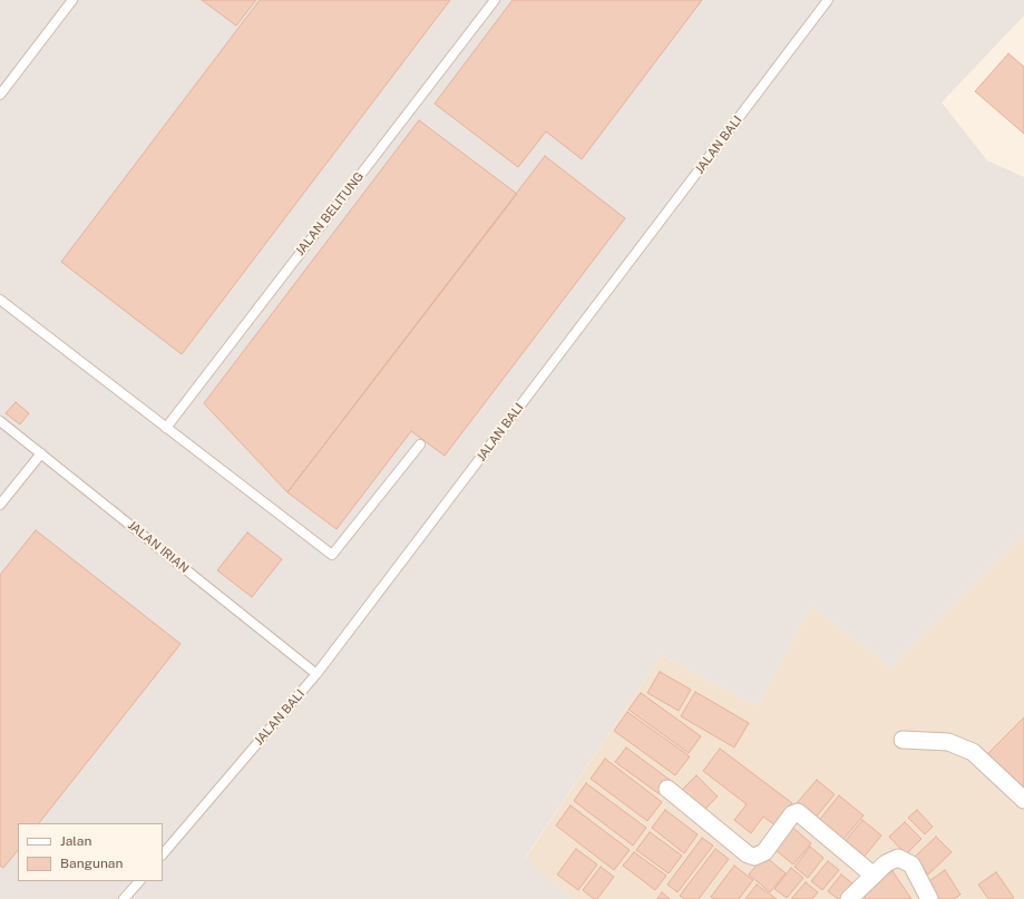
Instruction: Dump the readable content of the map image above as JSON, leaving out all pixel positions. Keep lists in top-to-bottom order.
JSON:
{
  "streets": {
    "lane": ["JALAN BALI", "JALAN BELITUNG", "JALAN IRIAN"]
  },
  "crossings": [
    ["JALAN BALI", "JALAN IRIAN"]
  ],
  "legend": ["Jalan", "Bangunan"]
}
